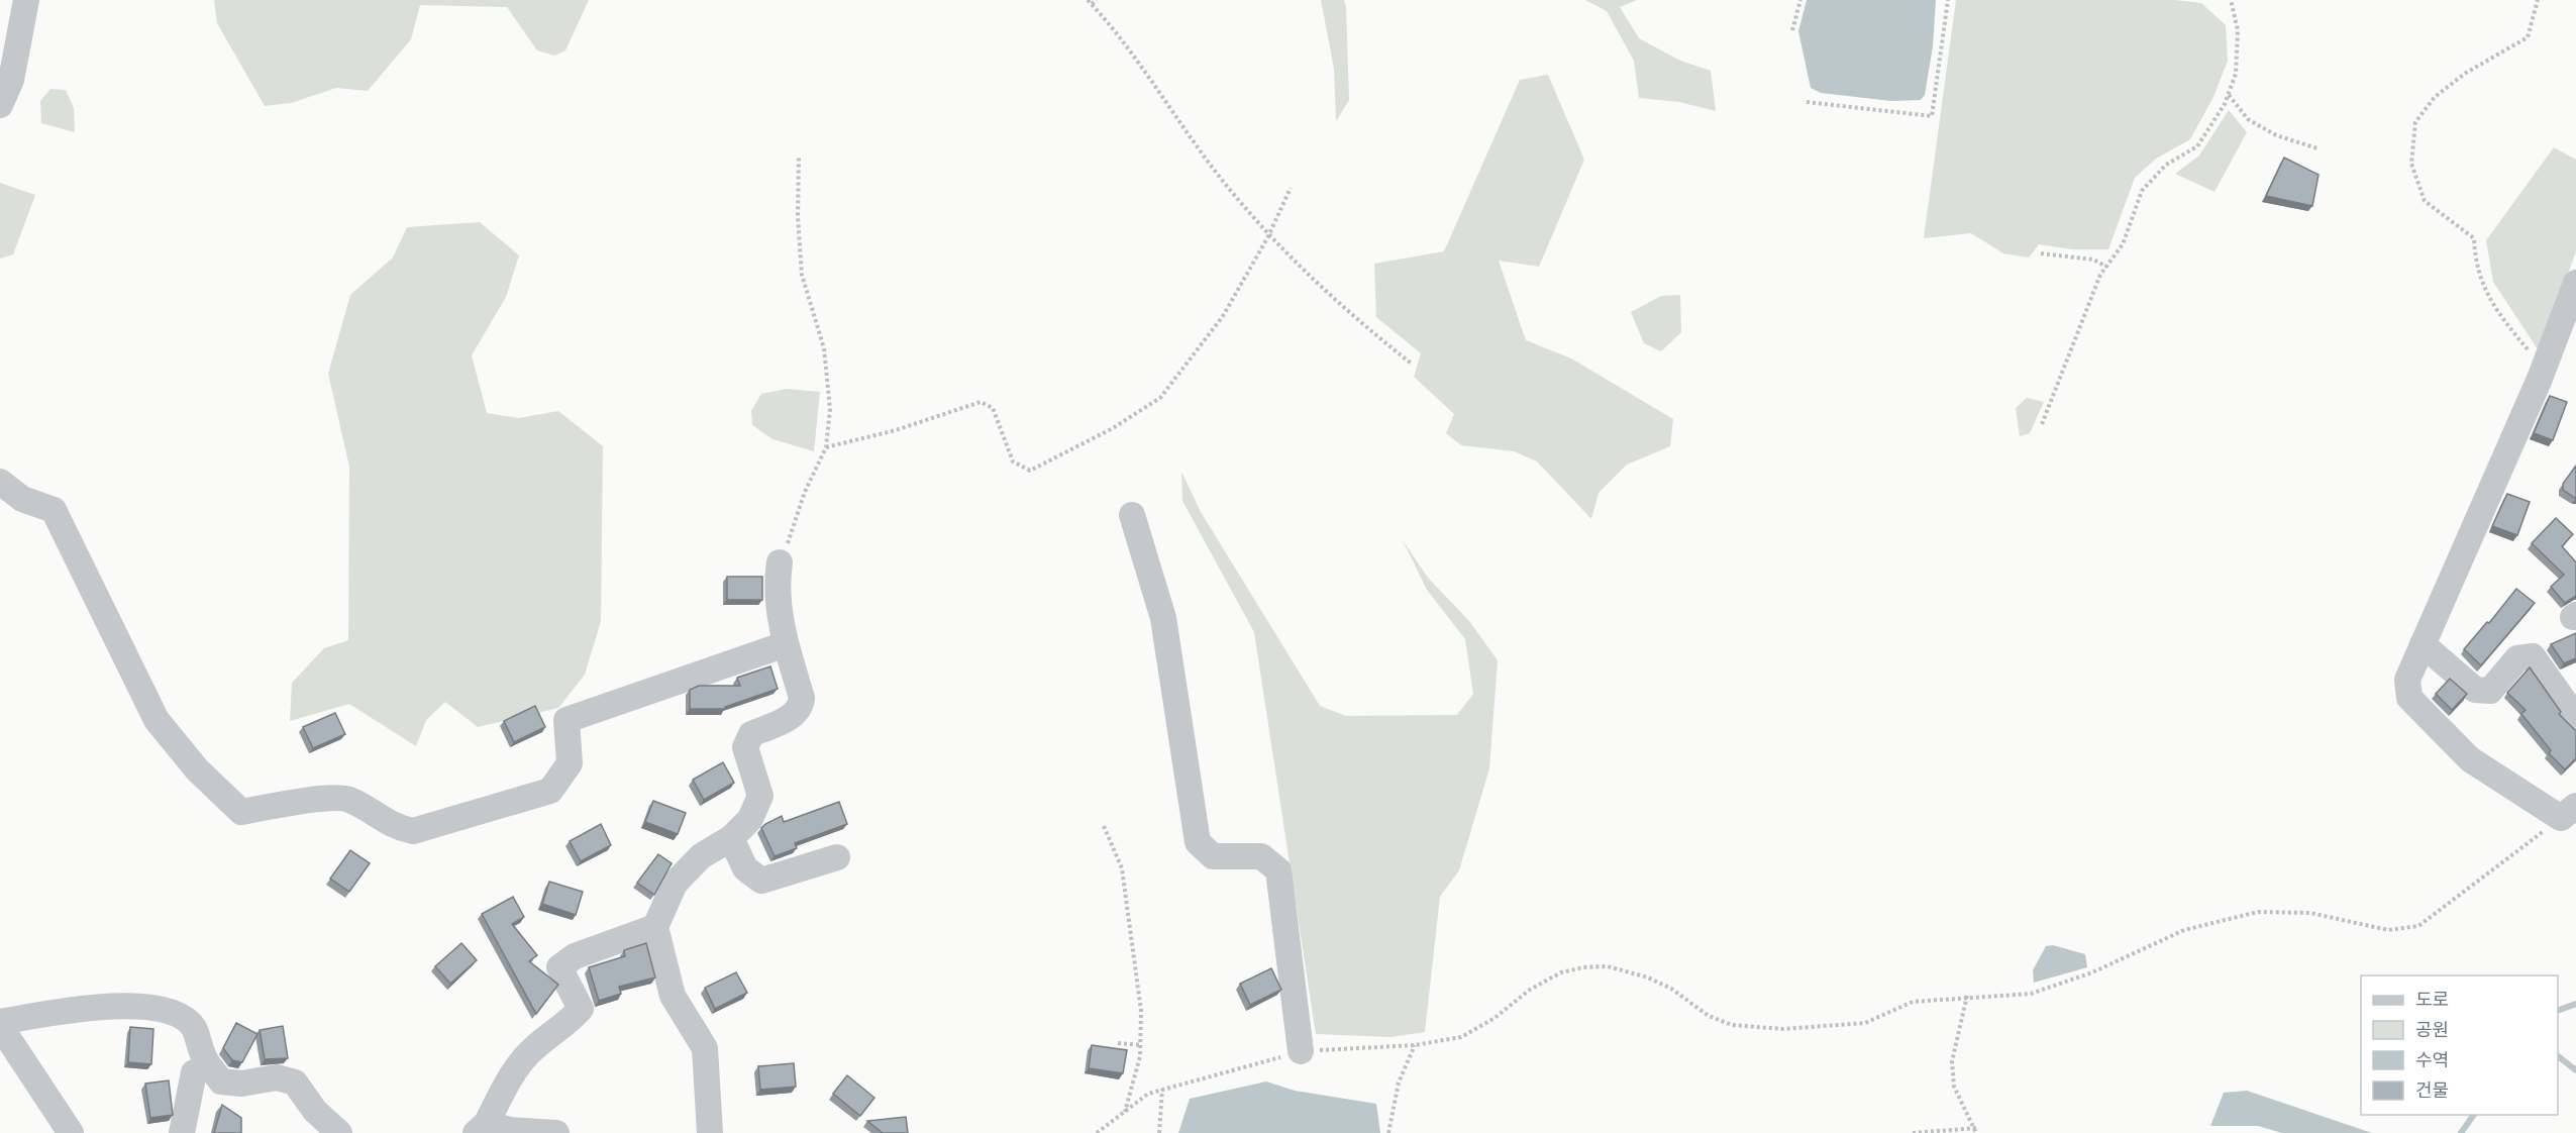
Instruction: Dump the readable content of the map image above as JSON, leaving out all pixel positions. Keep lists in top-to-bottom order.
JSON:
{
  "legend": [
    "도로",
    "공원",
    "수역",
    "건물"
  ]
}
